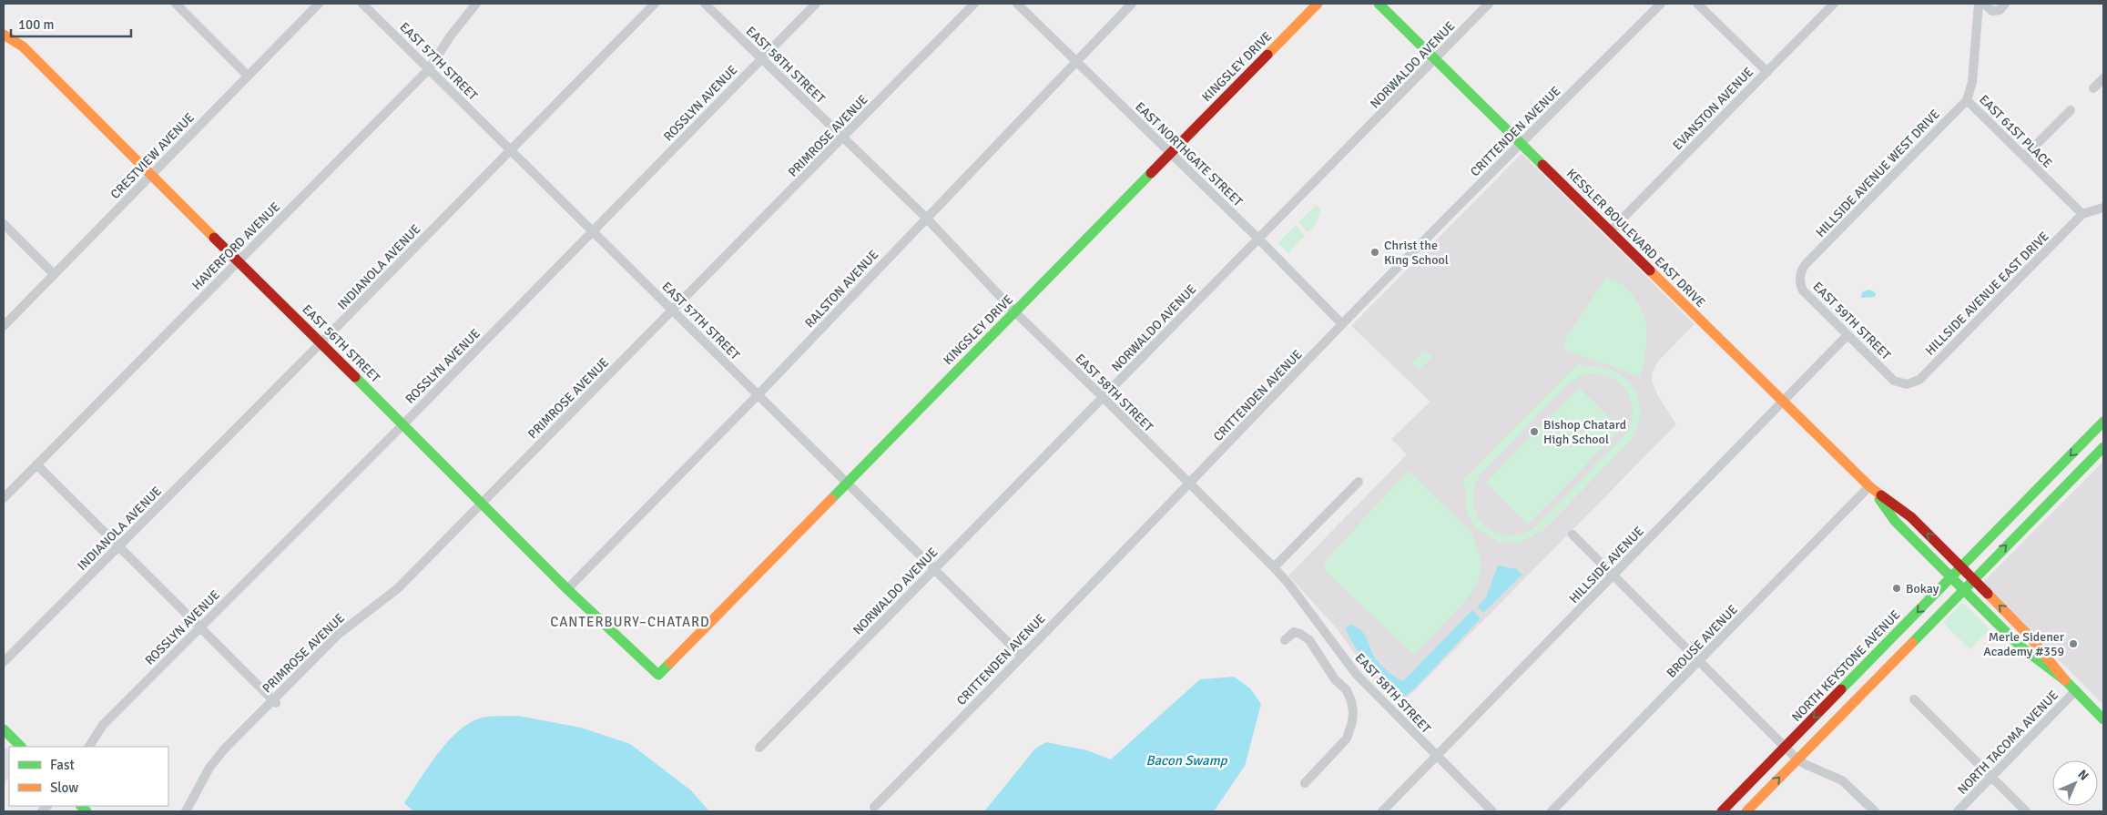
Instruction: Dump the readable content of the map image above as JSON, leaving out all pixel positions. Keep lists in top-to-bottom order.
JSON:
{
  "streets": {
    "main road": [
      "KINGSLEY DRIVE",
      "KESSLER BOULEVARD EAST DRIVE",
      "EAST 56TH STREET",
      "NORTH KEYSTONE AVENUE"
    ],
    "street": [
      "EAST 57TH STREET",
      "EAST 58TH STREET",
      "NORWALDO AVENUE",
      "ROSSLYN AVENUE",
      "EVANSTON AVENUE",
      "CRITTENDEN AVENUE",
      "EAST 61ST PLACE",
      "PRIMROSE AVENUE",
      "EAST NORTHGATE STREET",
      "CRESTVIEW AVENUE",
      "HILLSIDE AVENUE WEST DRIVE",
      "HAVERFORD AVENUE",
      "INDIANOLA AVENUE",
      "RALSTON AVENUE",
      "HILLSIDE AVENUE EAST DRIVE",
      "EAST 59TH STREET",
      "HILLSIDE AVENUE",
      "BROUSE AVENUE",
      "NORTH TACOMA AVENUE"
    ]
  },
  "crossings": [
    ["EAST 57TH STREET", "NORWALDO AVENUE"],
    ["EAST 57TH STREET", "KINGSLEY DRIVE"],
    ["EAST 57TH STREET", "ROSSLYN AVENUE"],
    ["EAST 57TH STREET", "CRITTENDEN AVENUE"],
    ["EAST 57TH STREET", "PRIMROSE AVENUE"],
    ["EAST 57TH STREET", "HAVERFORD AVENUE"],
    ["EAST 57TH STREET", "INDIANOLA AVENUE"],
    ["EAST 57TH STREET", "RALSTON AVENUE"],
    ["EAST 58TH STREET", "NORWALDO AVENUE"],
    ["EAST 58TH STREET", "KINGSLEY DRIVE"],
    ["EAST 58TH STREET", "ROSSLYN AVENUE"],
    ["EAST 58TH STREET", "CRITTENDEN AVENUE"],
    ["EAST 58TH STREET", "PRIMROSE AVENUE"],
    ["EAST 58TH STREET", "RALSTON AVENUE"],
    ["EAST 58TH STREET", "HILLSIDE AVENUE"],
    ["NORWALDO AVENUE", "EAST NORTHGATE STREET"],
    ["NORWALDO AVENUE", "KESSLER BOULEVARD EAST DRIVE"],
    ["KINGSLEY DRIVE", "EAST NORTHGATE STREET"],
    ["KINGSLEY DRIVE", "EAST 56TH STREET"],
    ["ROSSLYN AVENUE", "EAST 56TH STREET"],
    ["EVANSTON AVENUE", "KESSLER BOULEVARD EAST DRIVE"],
    ["CRITTENDEN AVENUE", "EAST NORTHGATE STREET"],
    ["CRITTENDEN AVENUE", "KESSLER BOULEVARD EAST DRIVE"],
    ["EAST 61ST PLACE", "HILLSIDE AVENUE WEST DRIVE"],
    ["EAST 61ST PLACE", "HILLSIDE AVENUE EAST DRIVE"],
    ["PRIMROSE AVENUE", "EAST 56TH STREET"],
    ["EAST NORTHGATE STREET", "RALSTON AVENUE"],
    ["CRESTVIEW AVENUE", "EAST 56TH STREET"],
    ["HILLSIDE AVENUE WEST DRIVE", "EAST 59TH STREET"],
    ["KESSLER BOULEVARD EAST DRIVE", "HILLSIDE AVENUE"],
    ["KESSLER BOULEVARD EAST DRIVE", "BROUSE AVENUE"],
    ["KESSLER BOULEVARD EAST DRIVE", "NORTH KEYSTONE AVENUE"],
    ["KESSLER BOULEVARD EAST DRIVE", "NORTH TACOMA AVENUE"],
    ["HAVERFORD AVENUE", "EAST 56TH STREET"],
    ["INDIANOLA AVENUE", "EAST 56TH STREET"],
    ["RALSTON AVENUE", "EAST 56TH STREET"],
    ["HILLSIDE AVENUE EAST DRIVE", "EAST 59TH STREET"],
    ["EAST 59TH STREET", "HILLSIDE AVENUE"]
  ],
  "districts": ["CANTERBURY–CHATARD"],
  "water": ["Bacon Swamp"],
  "places": [
    "Christ the King School",
    "Bishop Chatard High School",
    "Bokay",
    "Merle Sidener Academy #359"
  ],
  "legend": ["Fast", "Slow"],
  "scale_bar": "100 m",
  "north": "top right"
}
